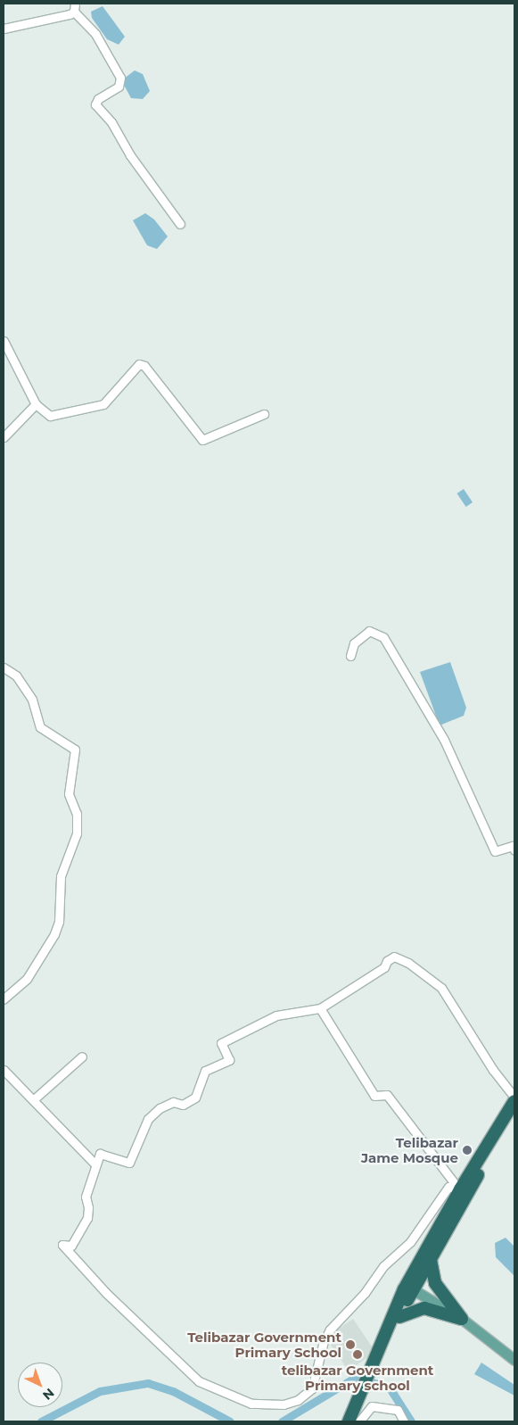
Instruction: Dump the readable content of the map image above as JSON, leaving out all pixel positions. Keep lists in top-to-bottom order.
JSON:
{
  "places": ["Telibazar Jame Mosque", "Telibazar Government Primary School", "telibazar Government Primary school"],
  "north": "bottom right"
}
